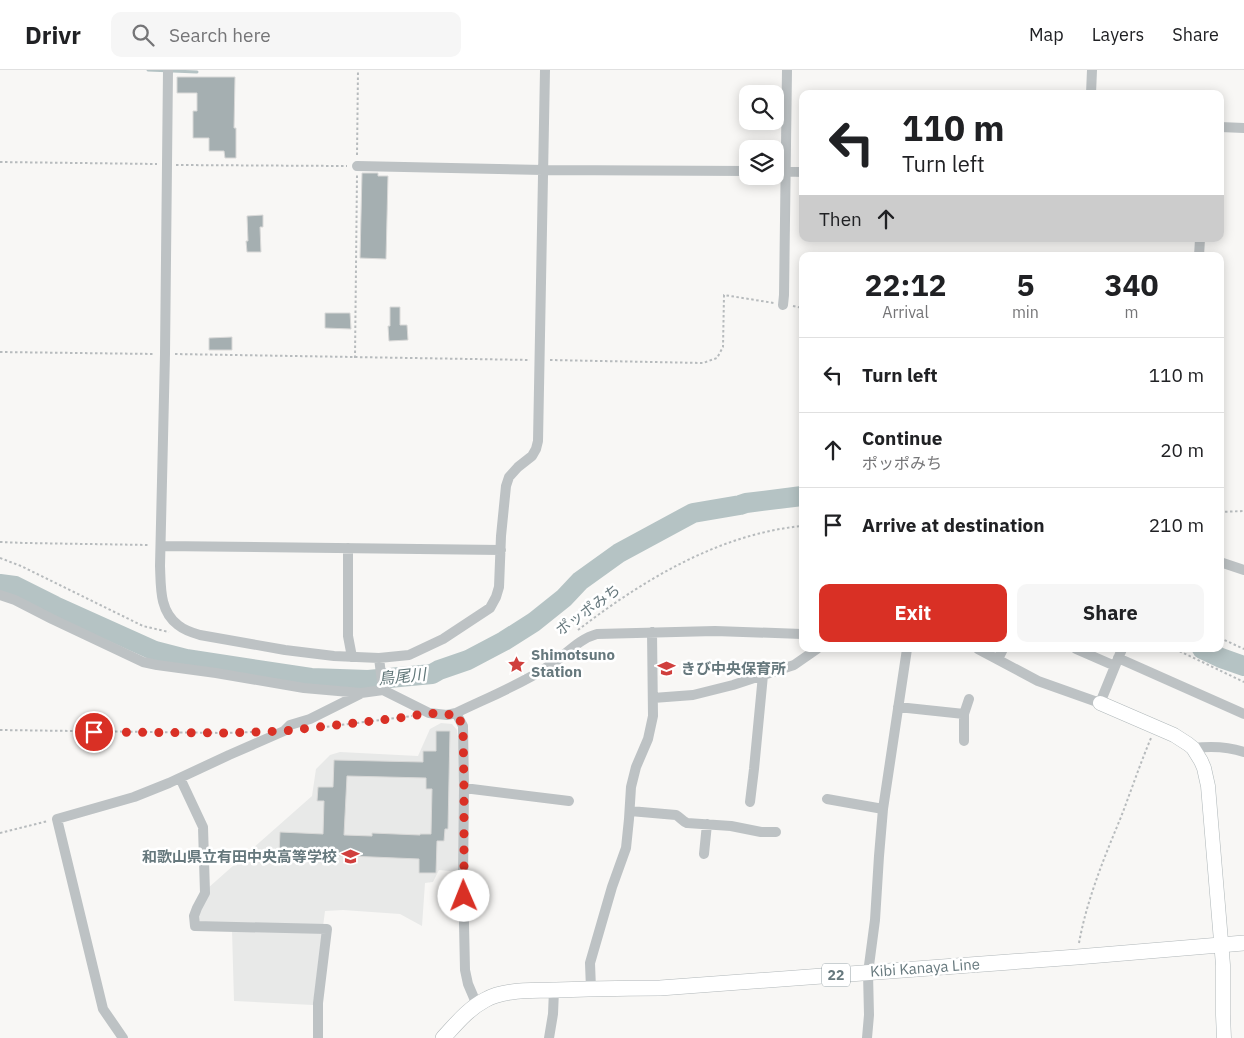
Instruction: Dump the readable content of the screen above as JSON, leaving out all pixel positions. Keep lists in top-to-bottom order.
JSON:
{
  "streets": {
    "main road": ["Kibi Kanaya Line", "22"],
    "path": ["ポッポみち"]
  },
  "water": ["鳥尾川"],
  "places": {
    "place": ["Shimotsuno Station"],
    "school or university": ["きび中央保育所", "和歌山県立有田中央高等学校"]
  },
  "page": {
    "header": "Drivr",
    "search": "Search here",
    "nav": ["Map", "Layers", "Share"],
    "turn": ["110 m", "Turn left"],
    "then": "Then",
    "eta": [
      "22:12",
      "Arrival",
      "5",
      "min",
      "340",
      "m"
    ],
    "list": [
      {
        "name": "Turn left",
        "value": "110 m"
      },
      {
        "name": "Continue",
        "note": "ポッポみち",
        "value": "20 m"
      },
      {
        "name": "Arrive at destination",
        "value": "210 m"
      }
    ],
    "buttons": ["Exit", "Share"]
  }
}
